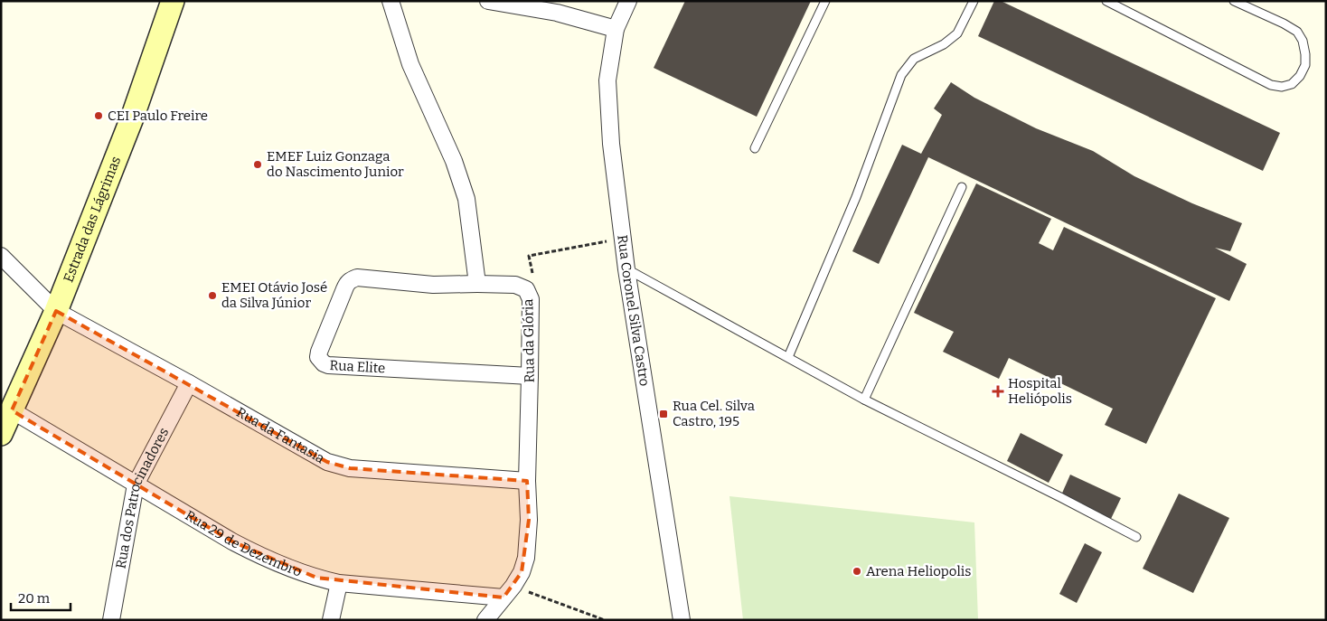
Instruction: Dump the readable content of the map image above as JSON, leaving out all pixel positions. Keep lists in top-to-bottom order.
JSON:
{
  "streets": {
    "main road": ["Estrada das Lágrimas"],
    "street": [
      "Rua Coronel Silva Castro",
      "Rua da Glória",
      "Rua Elite",
      "Rua da Fantasia",
      "Rua dos Patrocinadores",
      "Rua 29 de Dezembro"
    ]
  },
  "crossings": [
    ["Estrada das Lágrimas", "Rua da Fantasia"],
    ["Estrada das Lágrimas", "Rua 29 de Dezembro"],
    ["Rua da Glória", "Rua Elite"],
    ["Rua da Glória", "Rua da Fantasia"],
    ["Rua da Glória", "Rua 29 de Dezembro"],
    ["Rua da Fantasia", "Rua dos Patrocinadores"],
    ["Rua dos Patrocinadores", "Rua 29 de Dezembro"]
  ],
  "places": {
    "other": [
      "CEI Paulo Freire",
      "EMEF Luiz Gonzaga do Nascimento Junior",
      "EMEI Otávio José da Silva Júnior",
      "Arena Heliopolis"
    ],
    "health": ["Hospital Heliópolis"],
    "transit": ["Rua Cel. Silva Castro, 195"]
  },
  "scale_bar": "20 m"
}
